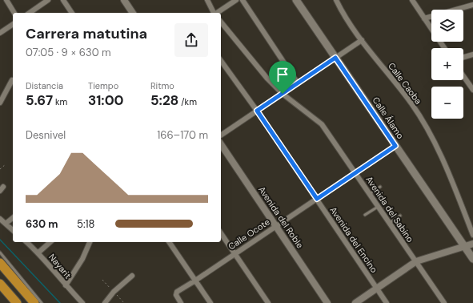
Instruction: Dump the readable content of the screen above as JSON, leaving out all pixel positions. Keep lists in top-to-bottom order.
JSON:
{
  "streets": {
    "main road": ["Calle Álamo"],
    "street": [
      "Calle Caoba",
      "Avenida del Sabino",
      "Avenida del Roble",
      "Calle Ocote",
      "Avenida del Encino",
      "Nayarit"
    ]
  },
  "crossings": [
    ["Calle Álamo", "Calle Ocote"],
    ["Avenida del Sabino", "Calle Ocote"],
    ["Avenida del Roble", "Calle Ocote"],
    ["Calle Ocote", "Avenida del Encino"]
  ],
  "page": {
    "map_buttons": ["+", "−"],
    "heading": ["Carrera matutina", "07:05 · 9 × 630 m"],
    "stats": [
      ["Distancia", "5.67 km"],
      ["Tiempo", "31:00"],
      ["Ritmo", "5:28 /km"]
    ],
    "chart": ["Desnivel", "166–170 m"],
    "list": [
      {
        "name": "630 m",
        "note": "5:18"
      }
    ]
  }
}
